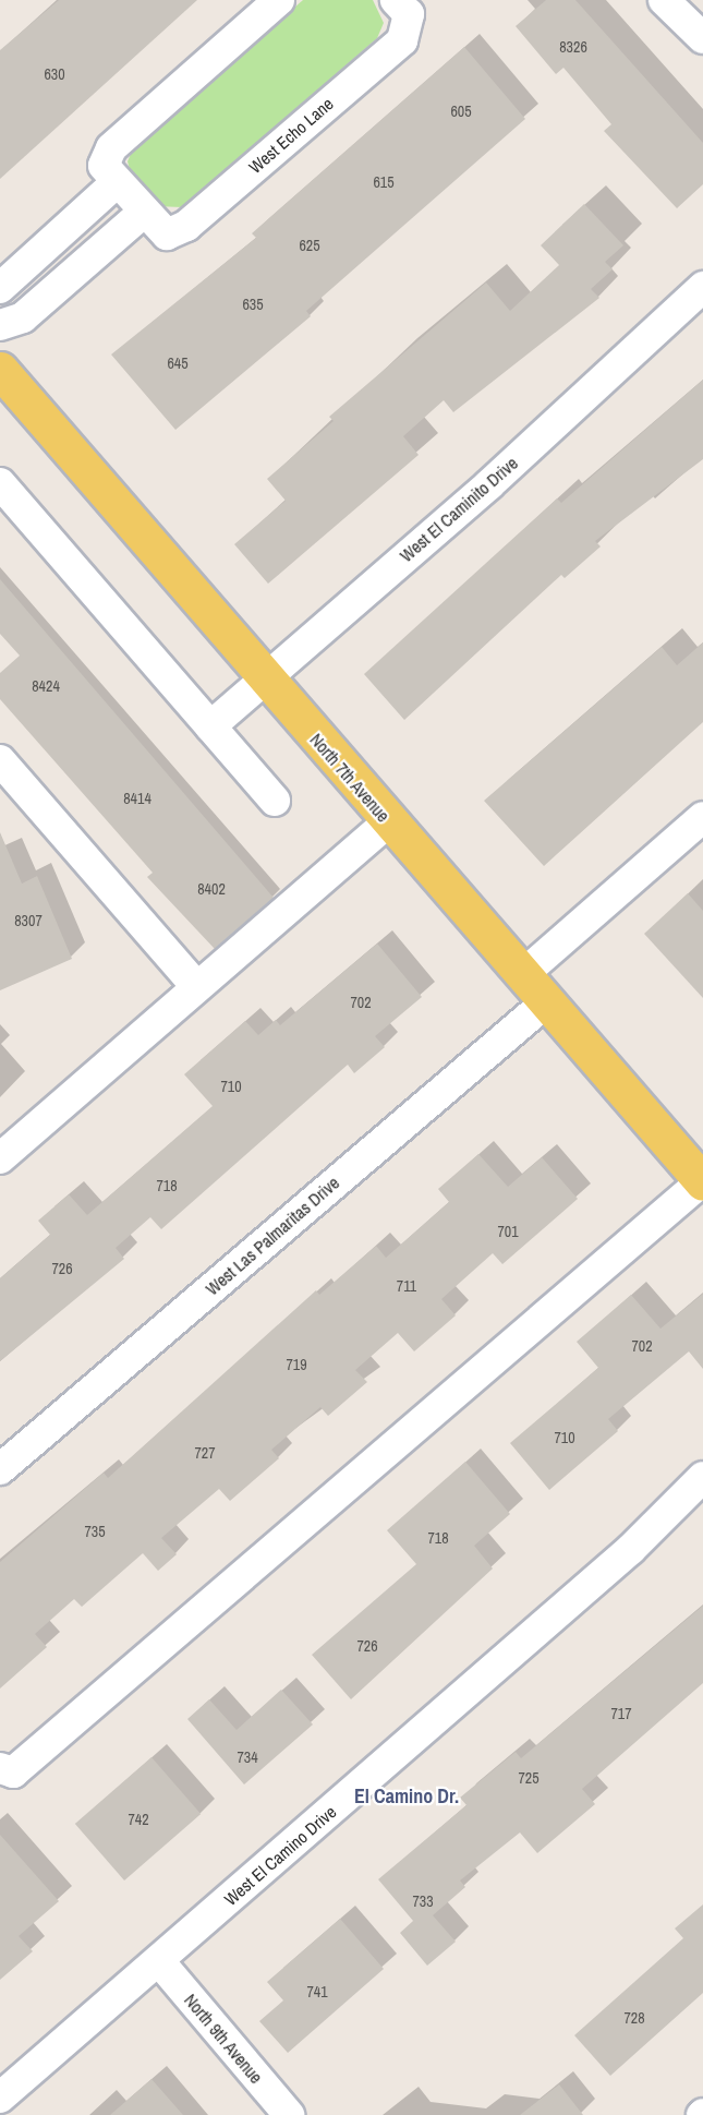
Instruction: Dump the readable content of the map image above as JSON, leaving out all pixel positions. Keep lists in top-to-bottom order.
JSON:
{
  "streets": {
    "main road": ["North 7th Avenue"],
    "street": [
      "West Echo Lane",
      "West El Caminito Drive",
      "West Las Palmaritas Drive",
      "West El Camino Drive",
      "North 9th Avenue"
    ]
  },
  "crossings": [
    ["West El Caminito Drive", "North 7th Avenue"],
    ["North 7th Avenue", "West Las Palmaritas Drive"],
    ["West El Camino Drive", "North 9th Avenue"]
  ],
  "districts": ["El Camino Dr."],
  "house_numbers": [
    "8326",
    "630",
    "605",
    "615",
    "625",
    "635",
    "645",
    "8424",
    "8414",
    "8402",
    "8307",
    "702",
    "710",
    "718",
    "701",
    "726",
    "711",
    "702",
    "719",
    "710",
    "727",
    "735",
    "718",
    "726",
    "717",
    "734",
    "725",
    "742",
    "733",
    "741",
    "728"
  ]
}
